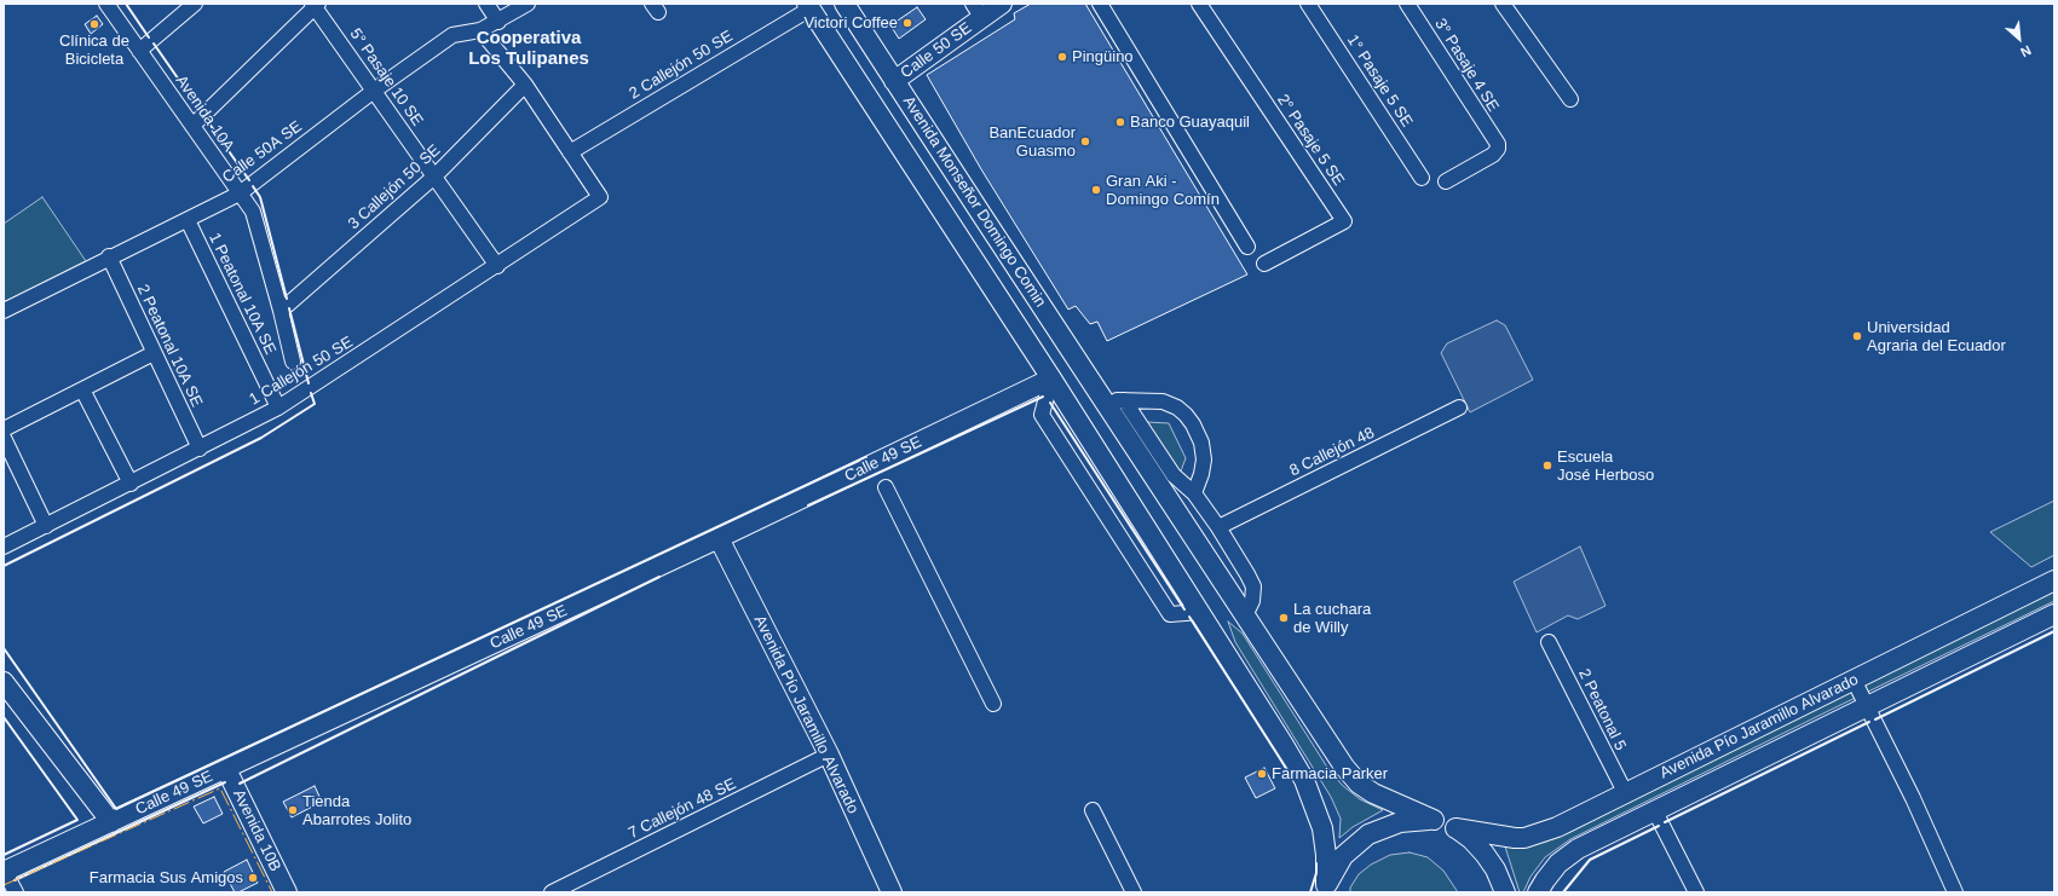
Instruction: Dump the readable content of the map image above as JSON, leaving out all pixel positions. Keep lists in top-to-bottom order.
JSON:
{
  "streets": {
    "main road": [
      "Calle 50 SE",
      "Avenida Monseñor Domingo Comin",
      "Calle 49 SE",
      "Avenida Pío Jaramillo Alvarado",
      "Avenida 10B"
    ],
    "street": [
      "2 Callejón 50 SE",
      "3° Pasaje 4 SE",
      "5° Pasaje 10 SE",
      "1° Pasaje 5 SE",
      "Avenida 10A",
      "2° Pasaje 5 SE",
      "Calle 50A SE",
      "3 Callejón 50 SE",
      "1 Peatonal 10A SE",
      "2 Peatonal 10A SE",
      "1 Callejón 50 SE",
      "8 Callejón 48",
      "2 Peatonal 5",
      "7 Callejón 48 SE"
    ]
  },
  "crossings": [
    ["Calle 50 SE", "Avenida Monseñor Domingo Comin"],
    ["2 Callejón 50 SE", "Avenida Monseñor Domingo Comin"],
    ["2 Callejón 50 SE", "1 Callejón 50 SE"],
    ["5° Pasaje 10 SE", "Calle 50A SE"],
    ["5° Pasaje 10 SE", "3 Callejón 50 SE"],
    ["5° Pasaje 10 SE", "1 Callejón 50 SE"],
    ["Avenida 10A", "Calle 50A SE"],
    ["Avenida 10A", "3 Callejón 50 SE"],
    ["Calle 50A SE", "1 Peatonal 10A SE"],
    ["Calle 50A SE", "2 Peatonal 10A SE"],
    ["Avenida Monseñor Domingo Comin", "Calle 49 SE"],
    ["Avenida Monseñor Domingo Comin", "Avenida Pío Jaramillo Alvarado"],
    ["1 Peatonal 10A SE", "1 Callejón 50 SE"],
    ["2 Peatonal 10A SE", "1 Callejón 50 SE"],
    ["Calle 49 SE", "Avenida Pío Jaramillo Alvarado"],
    ["Calle 49 SE", "Avenida 10B"],
    ["2 Peatonal 5", "Avenida Pío Jaramillo Alvarado"],
    ["Avenida Pío Jaramillo Alvarado", "7 Callejón 48 SE"]
  ],
  "districts": ["Cooperativa Los Tulipanes"],
  "places": [
    "Victori Coffee",
    "Clínica de Bicicleta",
    "Pingüino",
    "Banco Guayaquil",
    "BanEcuador Guasmo",
    "Gran Aki - Domingo Comín",
    "Universidad Agraria del Ecuador",
    "Escuela José Herboso",
    "La cuchara de Willy",
    "Farmacia Parker",
    "Tienda Abarrotes Jolito",
    "Farmacia Sus Amigos"
  ],
  "north": "bottom right"
}
